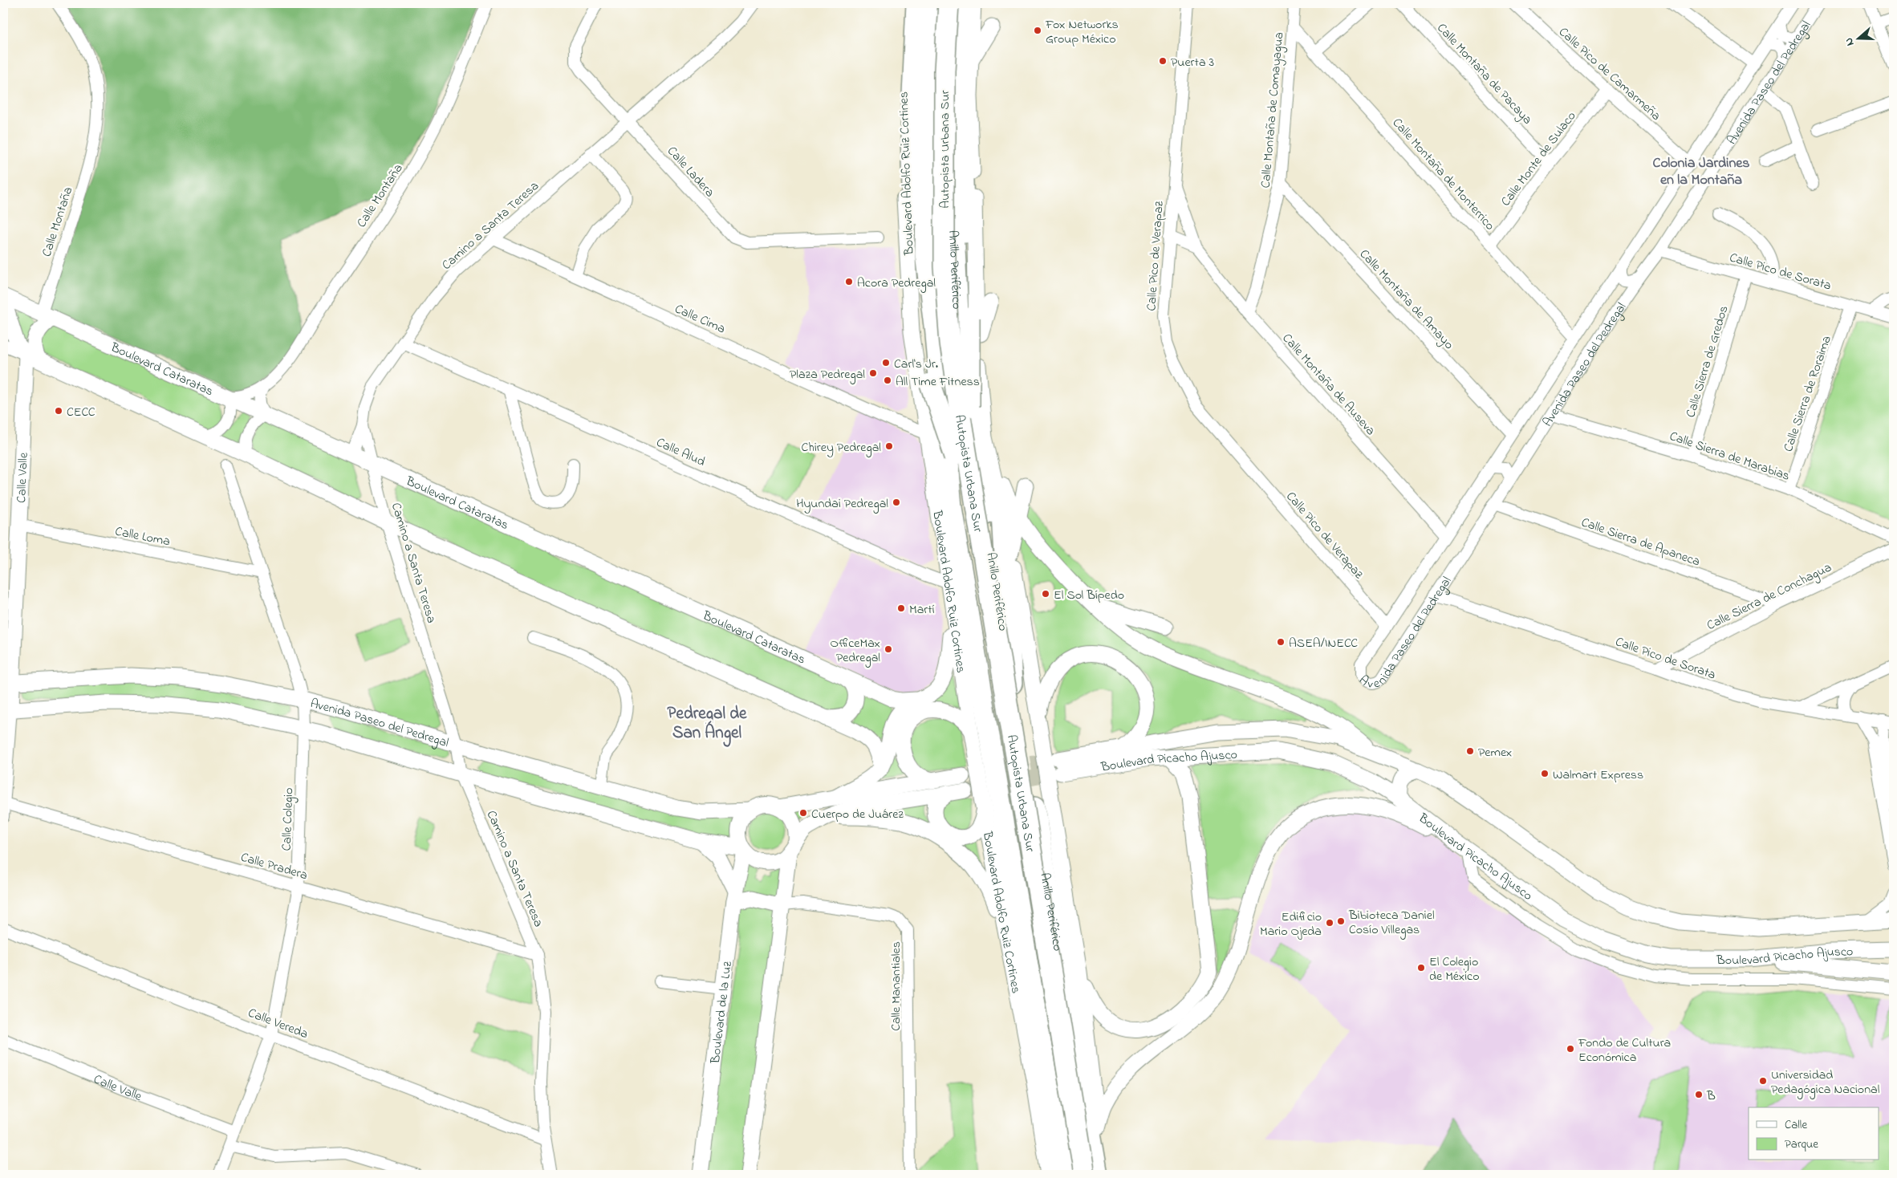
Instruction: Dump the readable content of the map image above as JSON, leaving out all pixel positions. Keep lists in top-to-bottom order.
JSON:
{
  "streets": {
    "highway": ["Autopista Urbana Sur", "Anillo Periférico"],
    "main road": [
      "Avenida Paseo del Pedregal",
      "Boulevard Adolfo Ruiz Cortines",
      "Boulevard Cataratas",
      "Calle Valle",
      "Boulevard Picacho Ajusco",
      "Boulevard de la Luz"
    ],
    "street": [
      "Calle Montaña de Pacaya",
      "Calle Pico de Camarmeña",
      "Calle Montaña de Comayagua",
      "Calle Monte de Sulaco",
      "Calle Ladera",
      "Calle Montaña de Monterrico",
      "Calle Montaña",
      "Camino a Santa Teresa",
      "Calle Pico de Verapaz",
      "Calle Pico de Sorata",
      "Calle Montaña de Amayo",
      "Calle Cima",
      "Calle Sierra de Gredos",
      "Calle Montaña de Auseva",
      "Calle Sierra de Roraima",
      "Calle Alud",
      "Calle Sierra de Marabias",
      "Calle Loma",
      "Calle Sierra de Apaneca",
      "Calle Sierra de Conchagua",
      "Calle Colegio",
      "Calle Pradera",
      "Calle Manantiales",
      "Calle Vereda"
    ]
  },
  "crossings": [
    ["Calle Montaña de Pacaya", "Calle Monte de Sulaco"],
    ["Calle Pico de Camarmeña", "Avenida Paseo del Pedregal"],
    ["Calle Pico de Camarmeña", "Calle Monte de Sulaco"],
    ["Avenida Paseo del Pedregal", "Calle Montaña de Monterrico"],
    ["Avenida Paseo del Pedregal", "Camino a Santa Teresa"],
    ["Avenida Paseo del Pedregal", "Calle Pico de Verapaz"],
    ["Avenida Paseo del Pedregal", "Calle Pico de Sorata"],
    ["Avenida Paseo del Pedregal", "Calle Montaña de Amayo"],
    ["Avenida Paseo del Pedregal", "Calle Montaña de Auseva"],
    ["Avenida Paseo del Pedregal", "Calle Sierra de Marabias"],
    ["Avenida Paseo del Pedregal", "Calle Valle"],
    ["Avenida Paseo del Pedregal", "Calle Sierra de Apaneca"],
    ["Avenida Paseo del Pedregal", "Calle Colegio"],
    ["Avenida Paseo del Pedregal", "Boulevard de la Luz"],
    ["Calle Montaña de Comayagua", "Calle Montaña de Monterrico"],
    ["Calle Montaña de Comayagua", "Calle Montaña de Amayo"],
    ["Calle Montaña de Comayagua", "Calle Montaña de Auseva"],
    ["Calle Monte de Sulaco", "Calle Montaña de Monterrico"],
    ["Calle Ladera", "Camino a Santa Teresa"],
    ["Boulevard Adolfo Ruiz Cortines", "Calle Cima"],
    ["Boulevard Adolfo Ruiz Cortines", "Calle Alud"],
    ["Calle Montaña", "Boulevard Cataratas"],
    ["Calle Montaña", "Calle Valle"],
    ["Camino a Santa Teresa", "Calle Cima"],
    ["Camino a Santa Teresa", "Boulevard Cataratas"],
    ["Camino a Santa Teresa", "Calle Alud"],
    ["Camino a Santa Teresa", "Calle Pradera"],
    ["Camino a Santa Teresa", "Calle Vereda"],
    ["Calle Pico de Verapaz", "Calle Montaña de Auseva"],
    ["Calle Pico de Sorata", "Calle Sierra de Gredos"],
    ["Calle Pico de Sorata", "Calle Sierra de Roraima"],
    ["Calle Pico de Sorata", "Calle Sierra de Conchagua"],
    ["Calle Sierra de Gredos", "Calle Sierra de Marabias"],
    ["Boulevard Cataratas", "Calle Valle"],
    ["Calle Sierra de Roraima", "Calle Sierra de Marabias"],
    ["Calle Valle", "Calle Loma"],
    ["Calle Valle", "Calle Colegio"],
    ["Calle Valle", "Calle Pradera"],
    ["Calle Loma", "Calle Colegio"],
    ["Calle Sierra de Apaneca", "Calle Sierra de Conchagua"],
    ["Calle Colegio", "Calle Pradera"],
    ["Calle Colegio", "Calle Vereda"]
  ],
  "districts": ["Colonia Jardines en la Montaña", "Pedregal de San Ángel"],
  "places": [
    "Fox Networks Group México",
    "Puerta 3",
    "Acora Pedregal",
    "Carl's Jr.",
    "Plaza Pedregal",
    "All Time Fitness",
    "CECC",
    "Chirey Pedregal",
    "Hyundai Pedregal",
    "El Sol Bípedo",
    "Martí",
    "ASEA/INECC",
    "OfficeMax Pedregal",
    "Pemex",
    "Walmart Express",
    "Cuerpo de Juárez",
    "Bibioteca Daniel Cosío Villegas",
    "Edificio Mario Ojeda",
    "El Colegio de México",
    "Fondo de Cultura Económica",
    "Universidad Pedagógica Nacional",
    "B"
  ],
  "legend": ["Calle", "Parque"],
  "north": "left"
}
